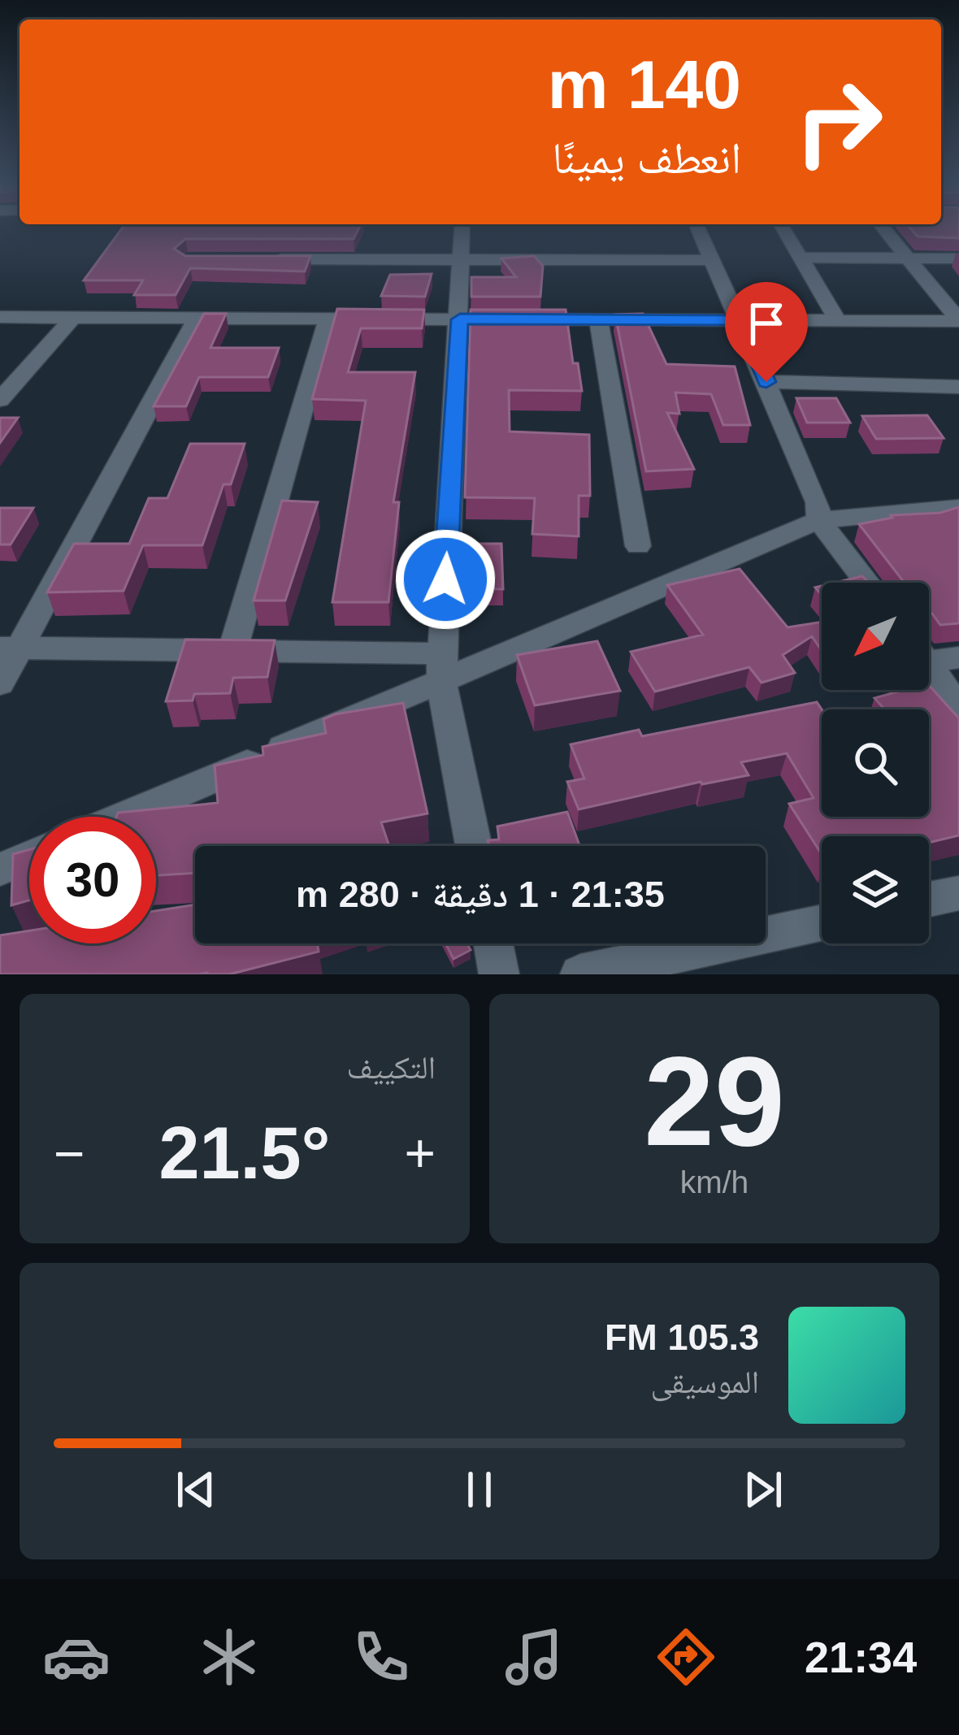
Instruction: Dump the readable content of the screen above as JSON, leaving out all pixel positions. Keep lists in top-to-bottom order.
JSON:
{
  "north": "bottom left",
  "page": {
    "turn": ["140 m", "انعطف يمينًا"],
    "limit": "30",
    "trip": "21:35 · 1 دقيقة · 280 m",
    "tile": [
      ["29", "km/h"],
      "التكييف"
    ],
    "heat": ["−", "21.5°", "+"],
    "song": ["105.3 FM", "الموسيقى"],
    "tabs": "21:34"
  }
}
